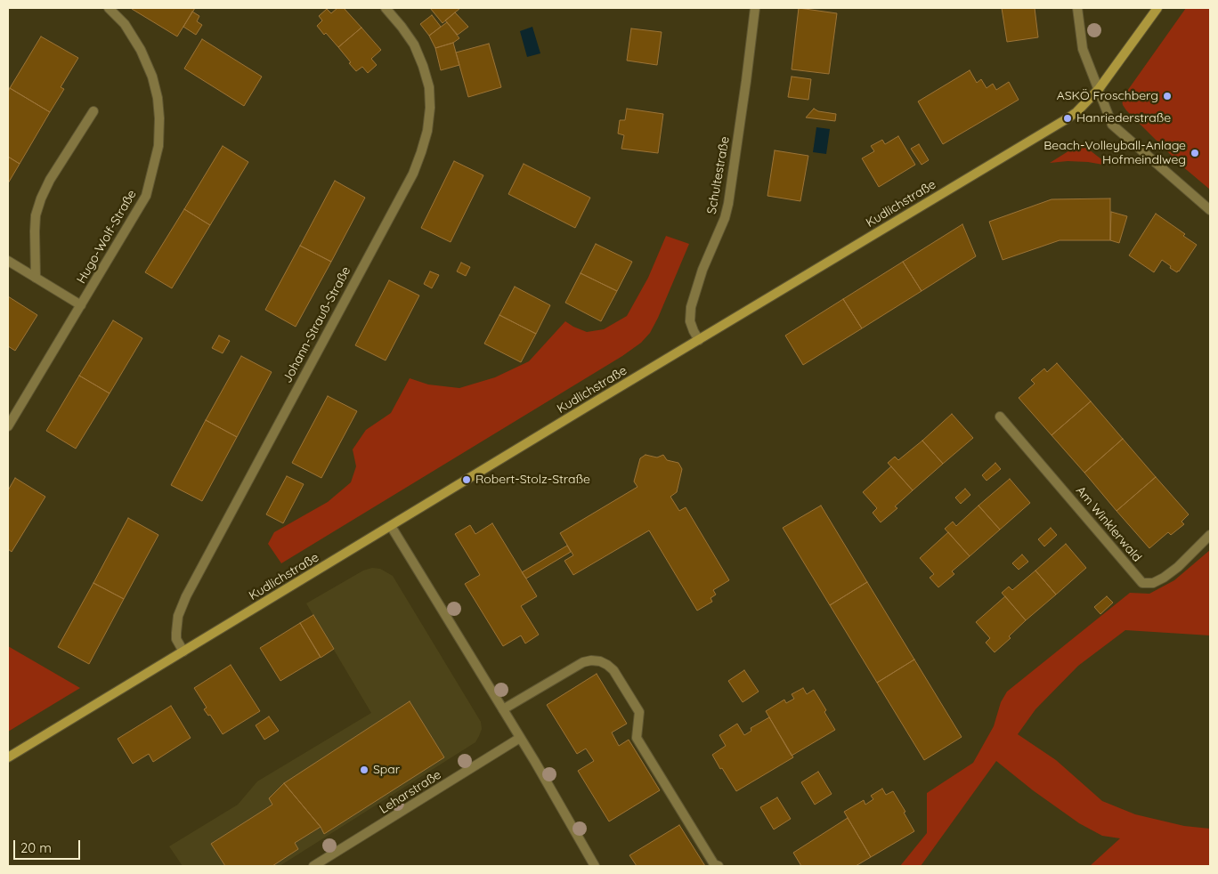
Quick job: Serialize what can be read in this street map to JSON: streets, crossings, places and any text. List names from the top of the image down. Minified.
{"streets":{"street":["Schultestraße","Kudlichstraße","Hugo-Wolf-Straße","Johann-Strauß-Straße","Am Winklerwald","Leharstraße"]},"crossings":[["Schultestraße","Kudlichstraße"],["Kudlichstraße","Johann-Strauß-Straße"]],"places":["ASKÖ Froschberg","Hanriederstraße","Beach-Volleyball-Anlage Hofmeindlweg","Robert-Stolz-Straße","Spar"],"scale_bar":"20 m"}
